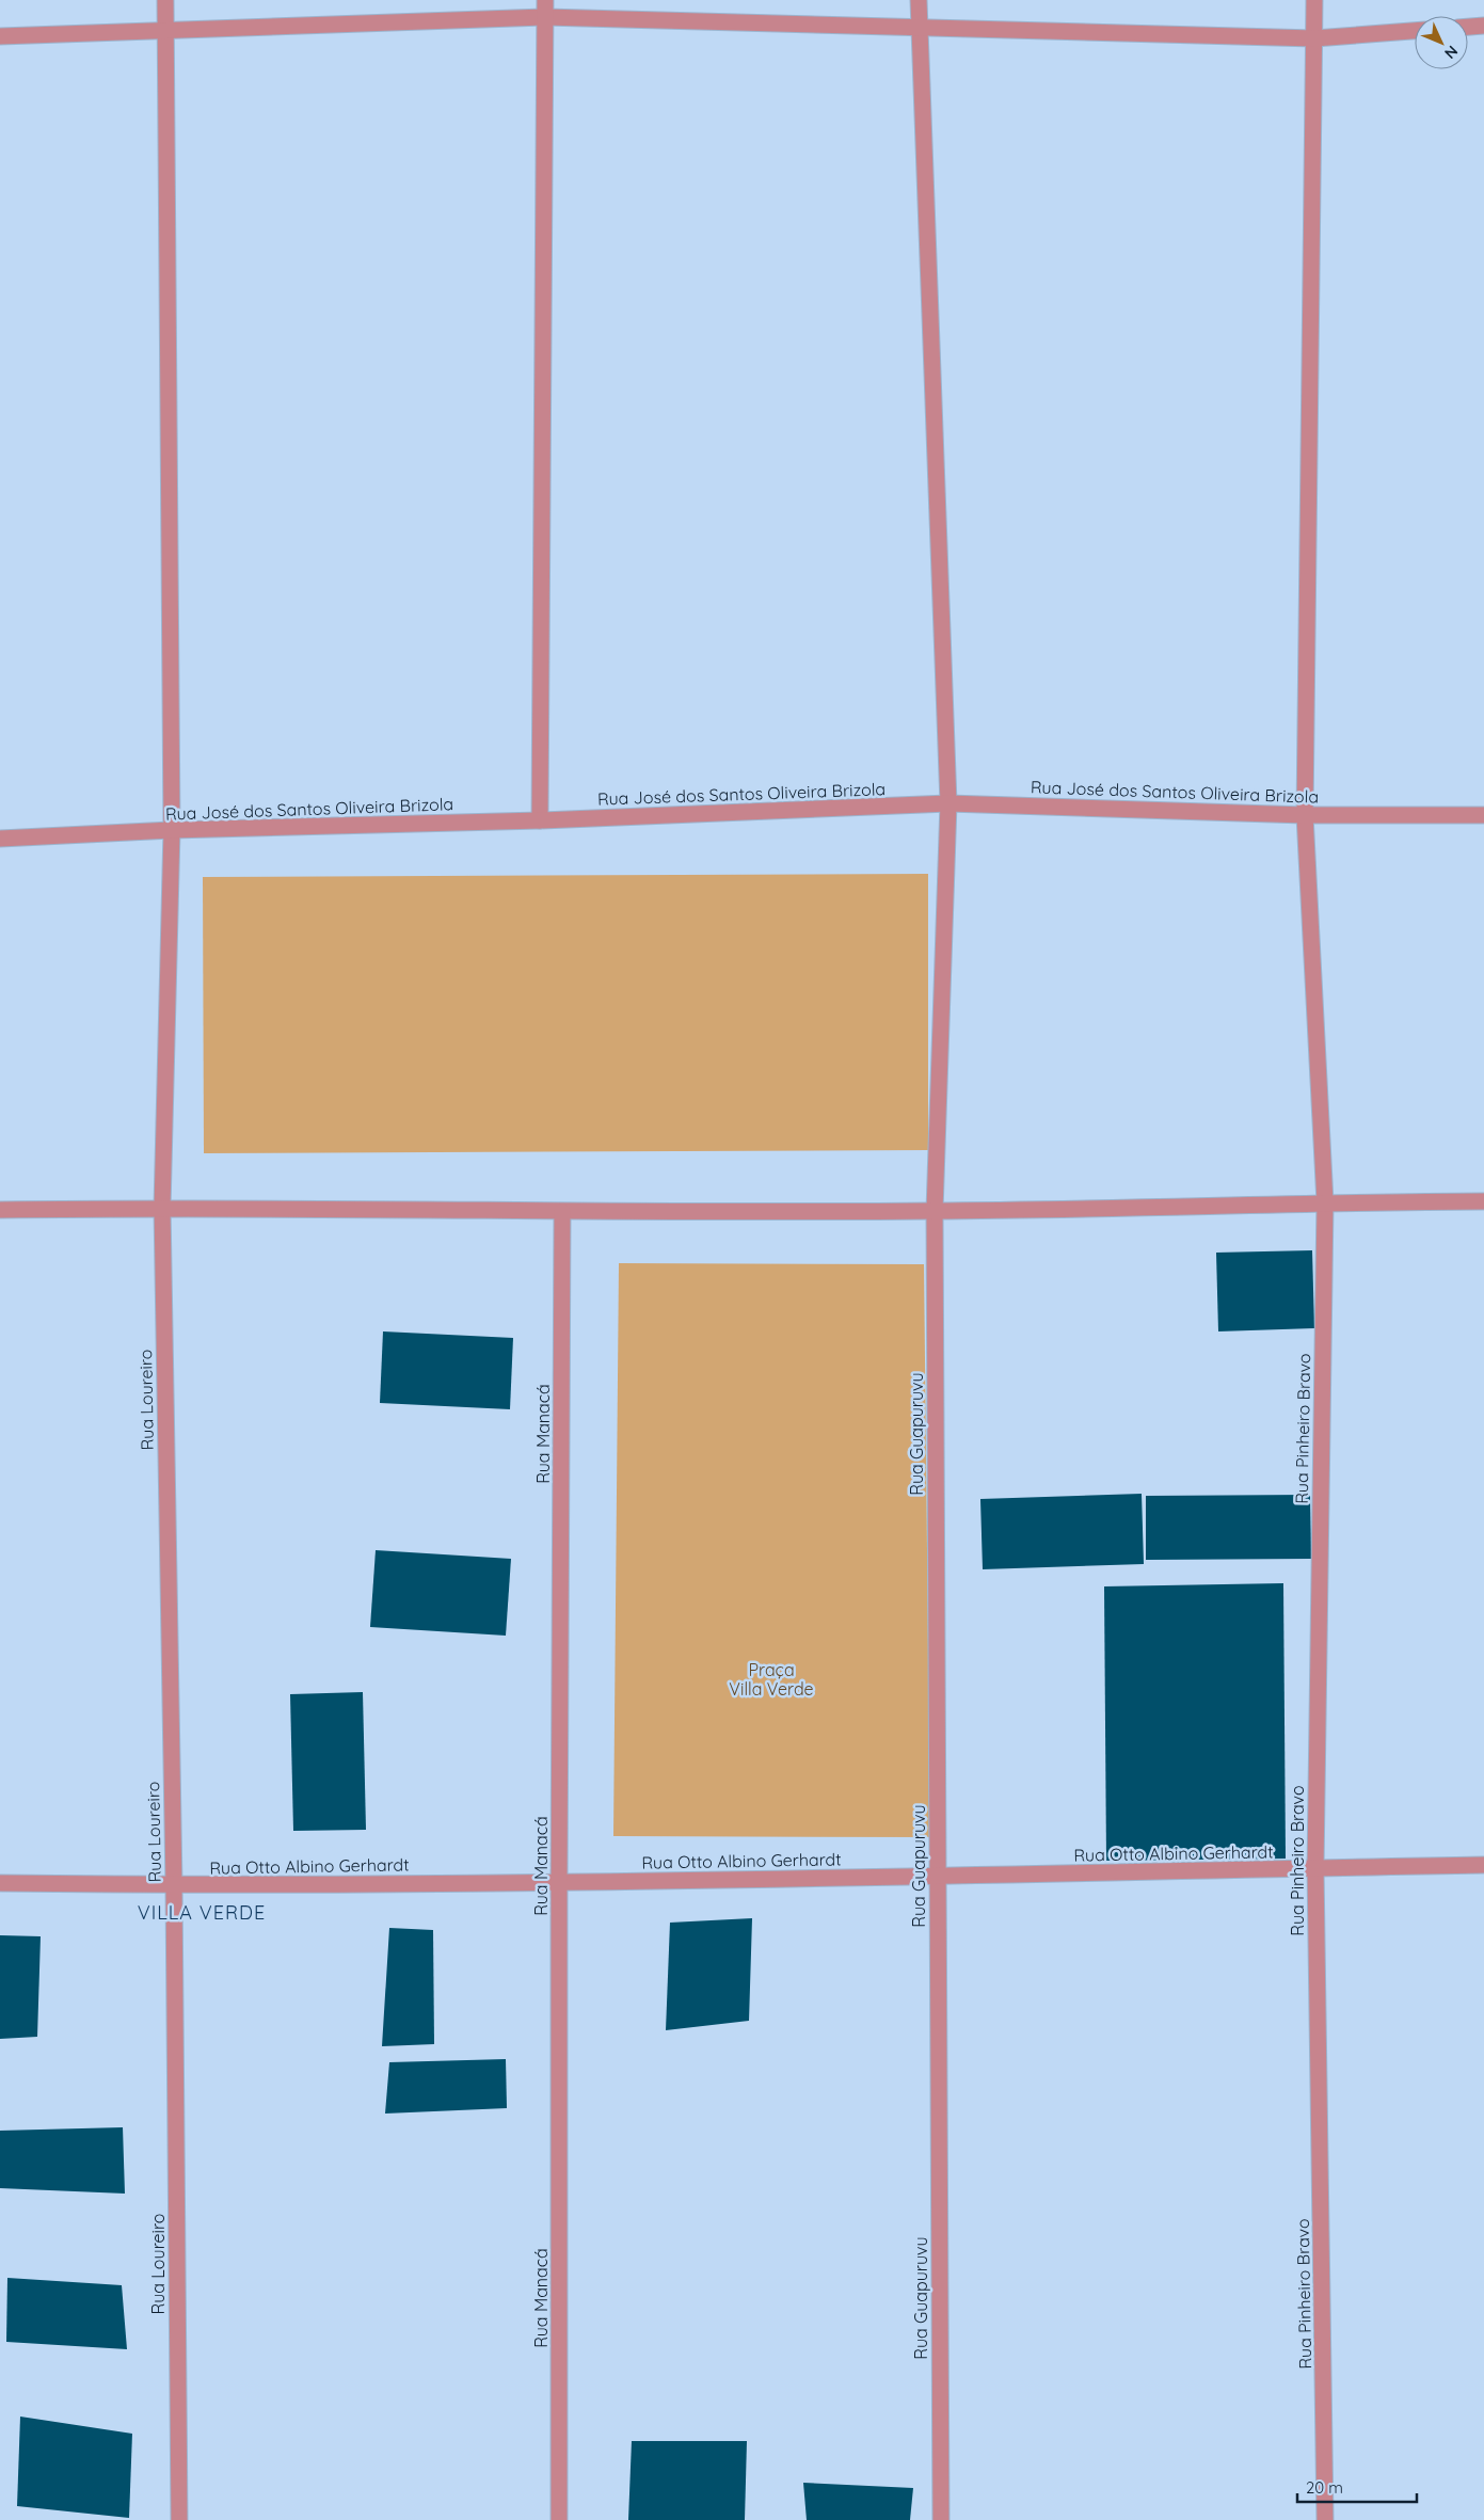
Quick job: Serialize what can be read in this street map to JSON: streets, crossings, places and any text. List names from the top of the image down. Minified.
{"streets":{"street":["Rua José dos Santos Oliveira Brizola","Rua Loureiro","Rua Pinheiro Bravo","Rua Manacá","Rua Guapuruvu","Rua Otto Albino Gerhardt"]},"crossings":[["Rua José dos Santos Oliveira Brizola","Rua Loureiro"],["Rua José dos Santos Oliveira Brizola","Rua Pinheiro Bravo"],["Rua José dos Santos Oliveira Brizola","Rua Guapuruvu"],["Rua Loureiro","Rua Otto Albino Gerhardt"],["Rua Pinheiro Bravo","Rua Otto Albino Gerhardt"],["Rua Manacá","Rua Otto Albino Gerhardt"],["Rua Guapuruvu","Rua Otto Albino Gerhardt"]],"districts":["VILLA VERDE"],"parks":["Praça Villa Verde"],"scale_bar":"20 m","north":"bottom right"}
